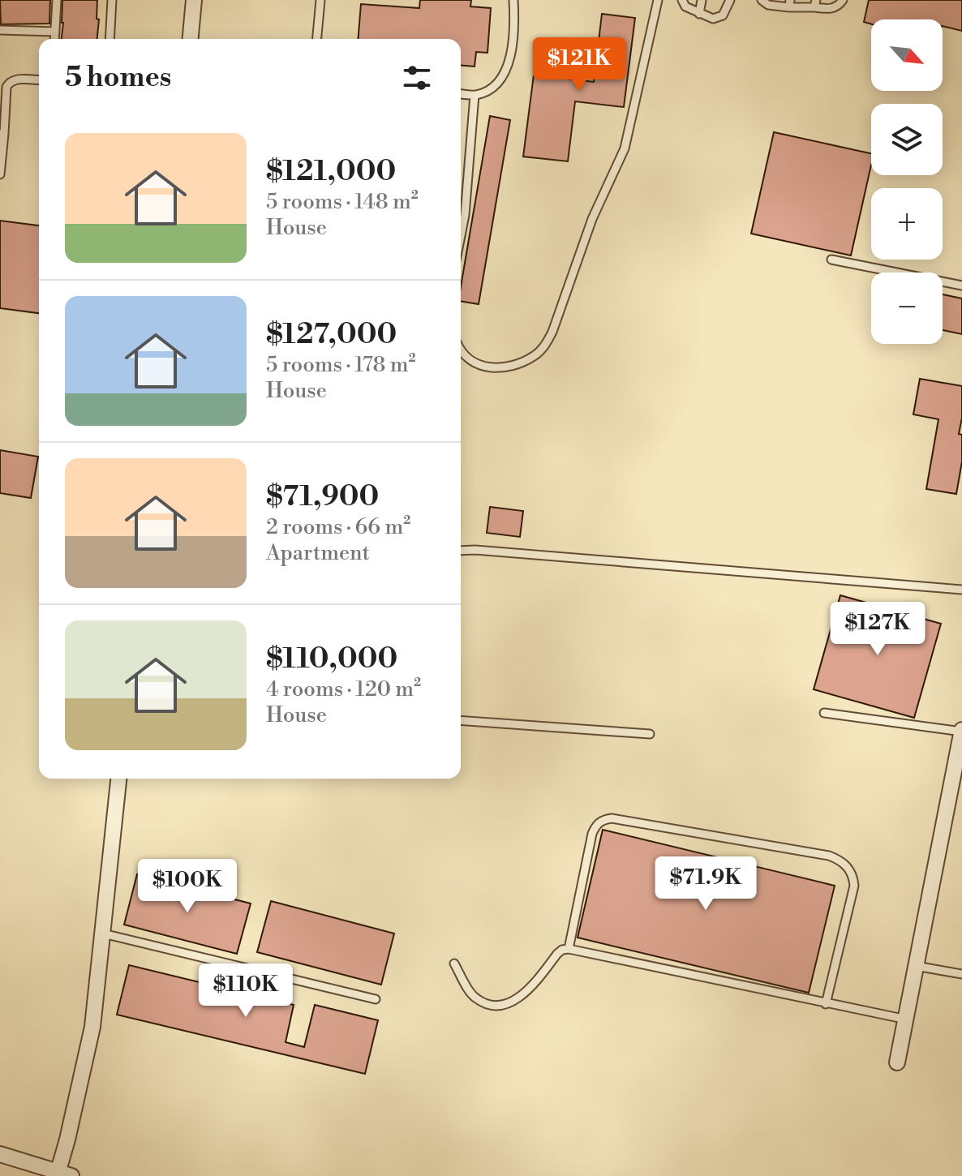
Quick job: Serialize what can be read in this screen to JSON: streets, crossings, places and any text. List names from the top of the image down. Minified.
{"north":"bottom right","page":{"map_buttons":["+","−"],"price":["$121K","$127K","$71.9K","$100K","$110K"],"heading":"5 homes","list":[{"name":"$121,000","note":"5 rooms · 148 m² · House"},{"name":"$127,000","note":"5 rooms · 178 m² · House"},{"name":"$71,900","note":"2 rooms · 66 m² · Apartment"},{"name":"$110,000","note":"4 rooms · 120 m² · House"}]}}
